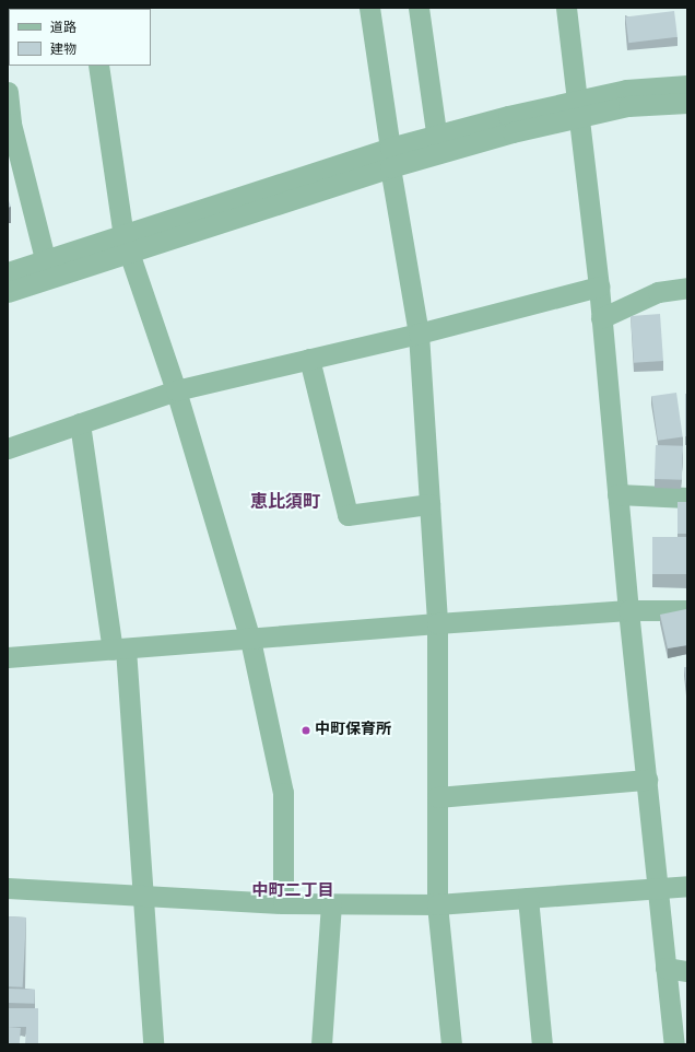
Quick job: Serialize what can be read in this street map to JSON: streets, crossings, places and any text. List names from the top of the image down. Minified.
{"districts":["恵比須町","中町二丁目"],"places":["中町保育所"],"legend":["道路","建物"]}
